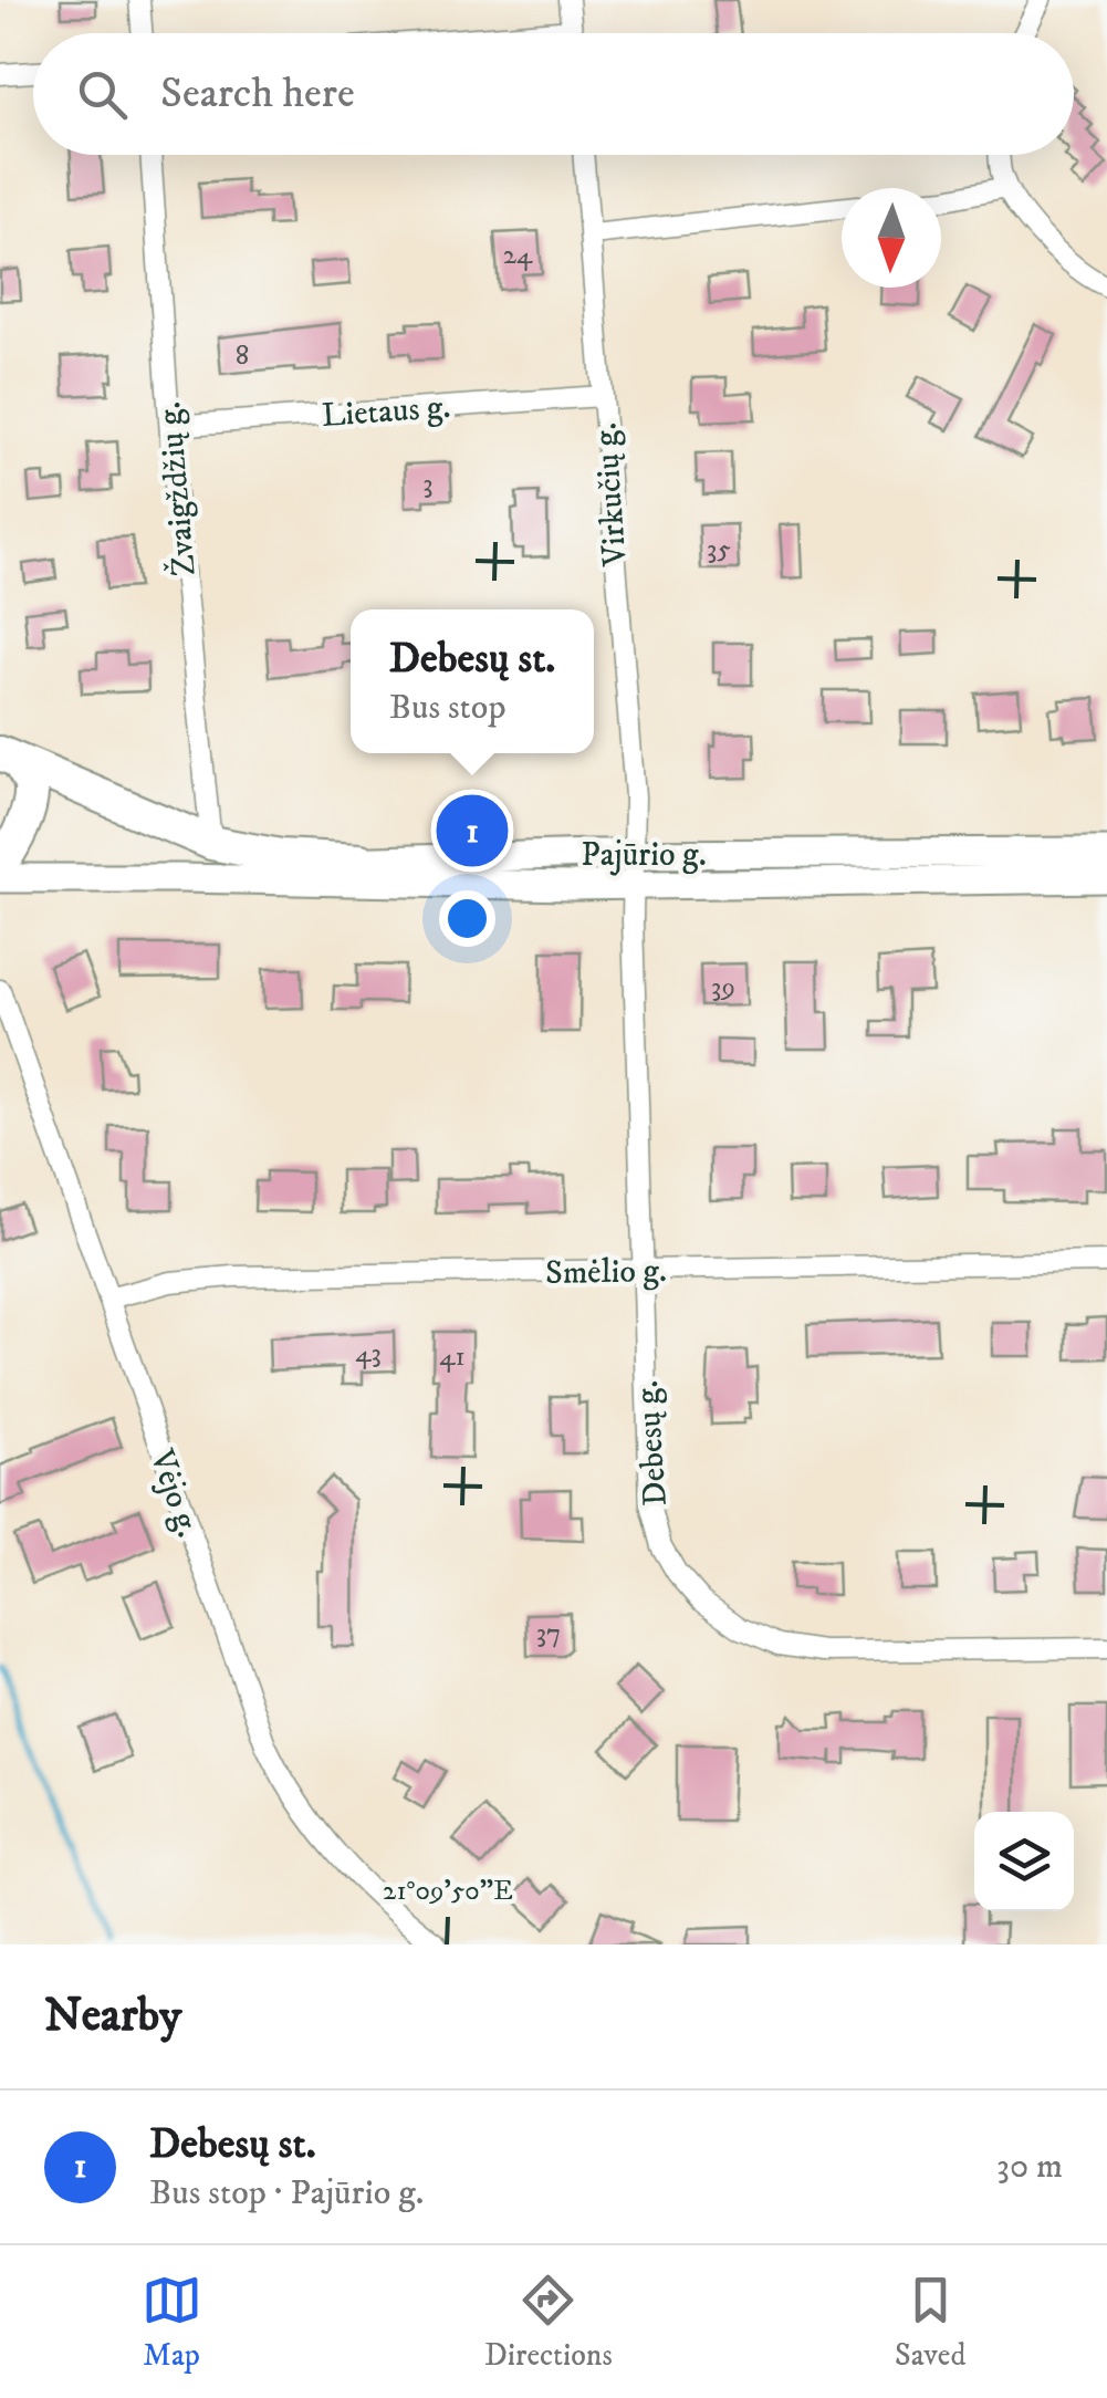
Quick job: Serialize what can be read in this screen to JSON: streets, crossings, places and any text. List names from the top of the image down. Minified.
{"streets":{"main road":["Pajūrio g."],"street":["Lietaus g.","Žvaigždžių g.","Virkučių g.","Smėlio g.","Debesų g.","Vėjo g."]},"crossings":[["Lietaus g.","Žvaigždžių g."],["Lietaus g.","Virkučių g."],["Virkučių g.","Pajūrio g."],["Virkučių g.","Debesų g."],["Pajūrio g.","Debesų g."],["Smėlio g.","Debesų g."],["Smėlio g.","Vėjo g."]],"house_numbers":["24","8","3","35","39","43","41","37"],"north":"bottom","page":{"search":"Search here","popup":["Debesų st.","Bus stop"],"pins":"1","heading":"Nearby","list":[{"mark":"1","name":"Debesų st.","note":"Bus stop · Pajūrio g.","value":"30 m"}],"nav":["Map","Directions","Saved"]},"coordinates":["21°09'50\"E"]}
